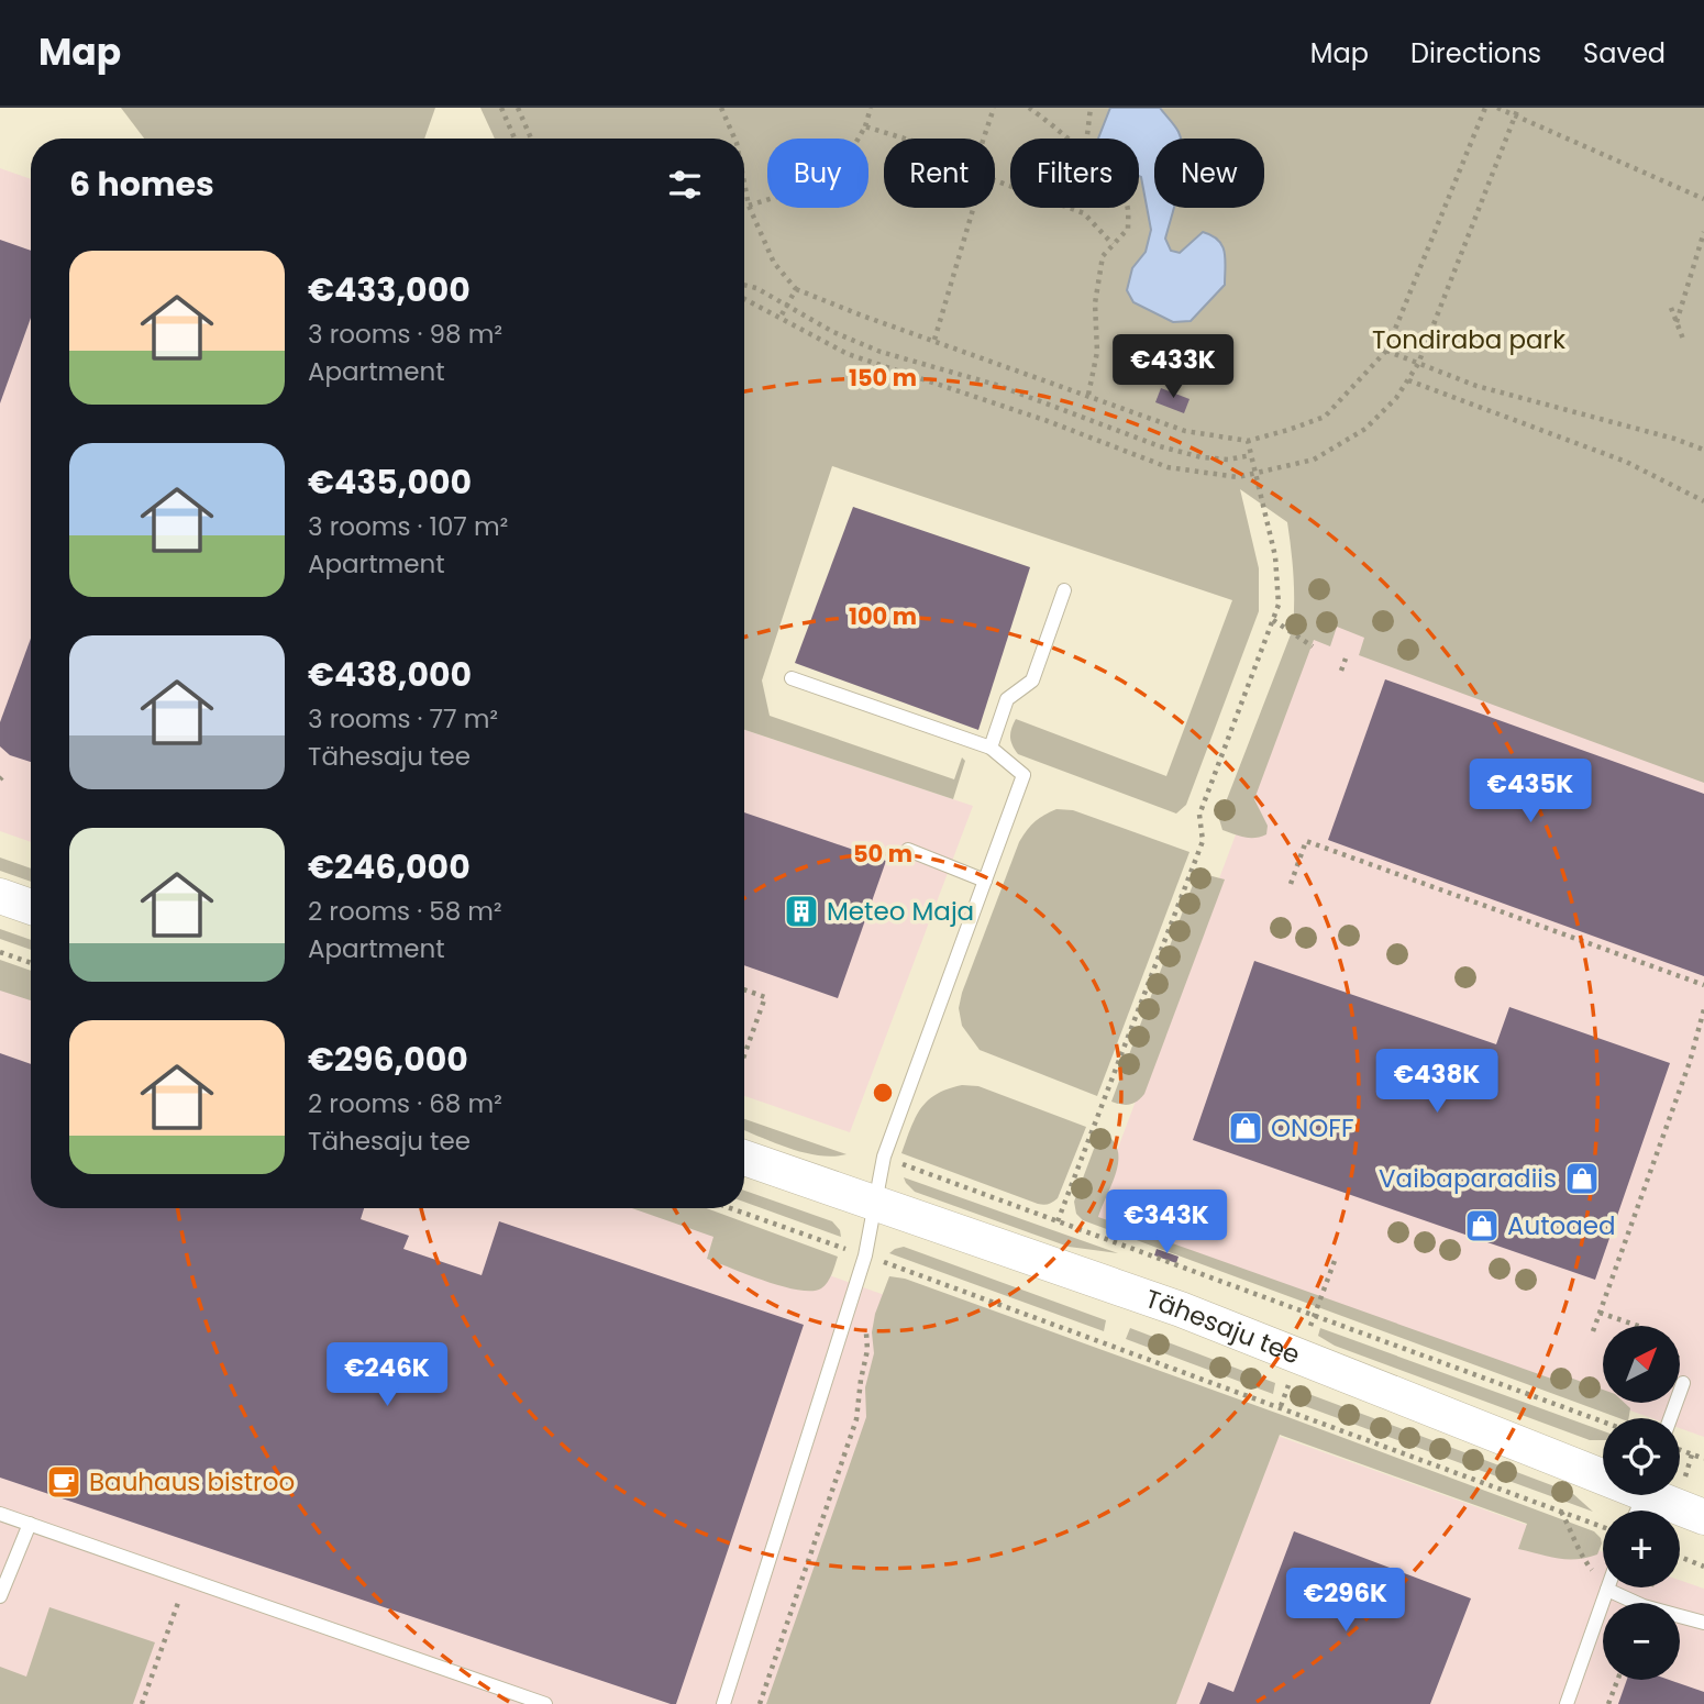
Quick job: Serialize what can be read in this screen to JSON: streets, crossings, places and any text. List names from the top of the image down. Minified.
{"streets":{"street":["Tähesaju tee"]},"parks":["Tondiraba park"],"places":{"building":["Meteo Maja"],"shop":["ONOFF","Vaibaparadiis","Autoaed"],"cafe":["Bauhaus bistroo"]},"north":"top right","page":{"header":"Map","nav":["Map","Directions","Saved"],"chip":["Buy","Rent","Filters","New"],"heading":"6 homes","list":[{"name":"€433,000","note":"3 rooms · 98 m² · Apartment"},{"name":"€435,000","note":"3 rooms · 107 m² · Apartment"},{"name":"€438,000","note":"3 rooms · 77 m² · Tähesaju tee"},{"name":"€246,000","note":"2 rooms · 58 m² · Apartment"},{"name":"€296,000","note":"2 rooms · 68 m² · Tähesaju tee"}],"price":["€433K","€435K","€438K","€343K","€246K","€296K"],"map_buttons":["+","−"]},"rings":["150 m","100 m","50 m"]}
